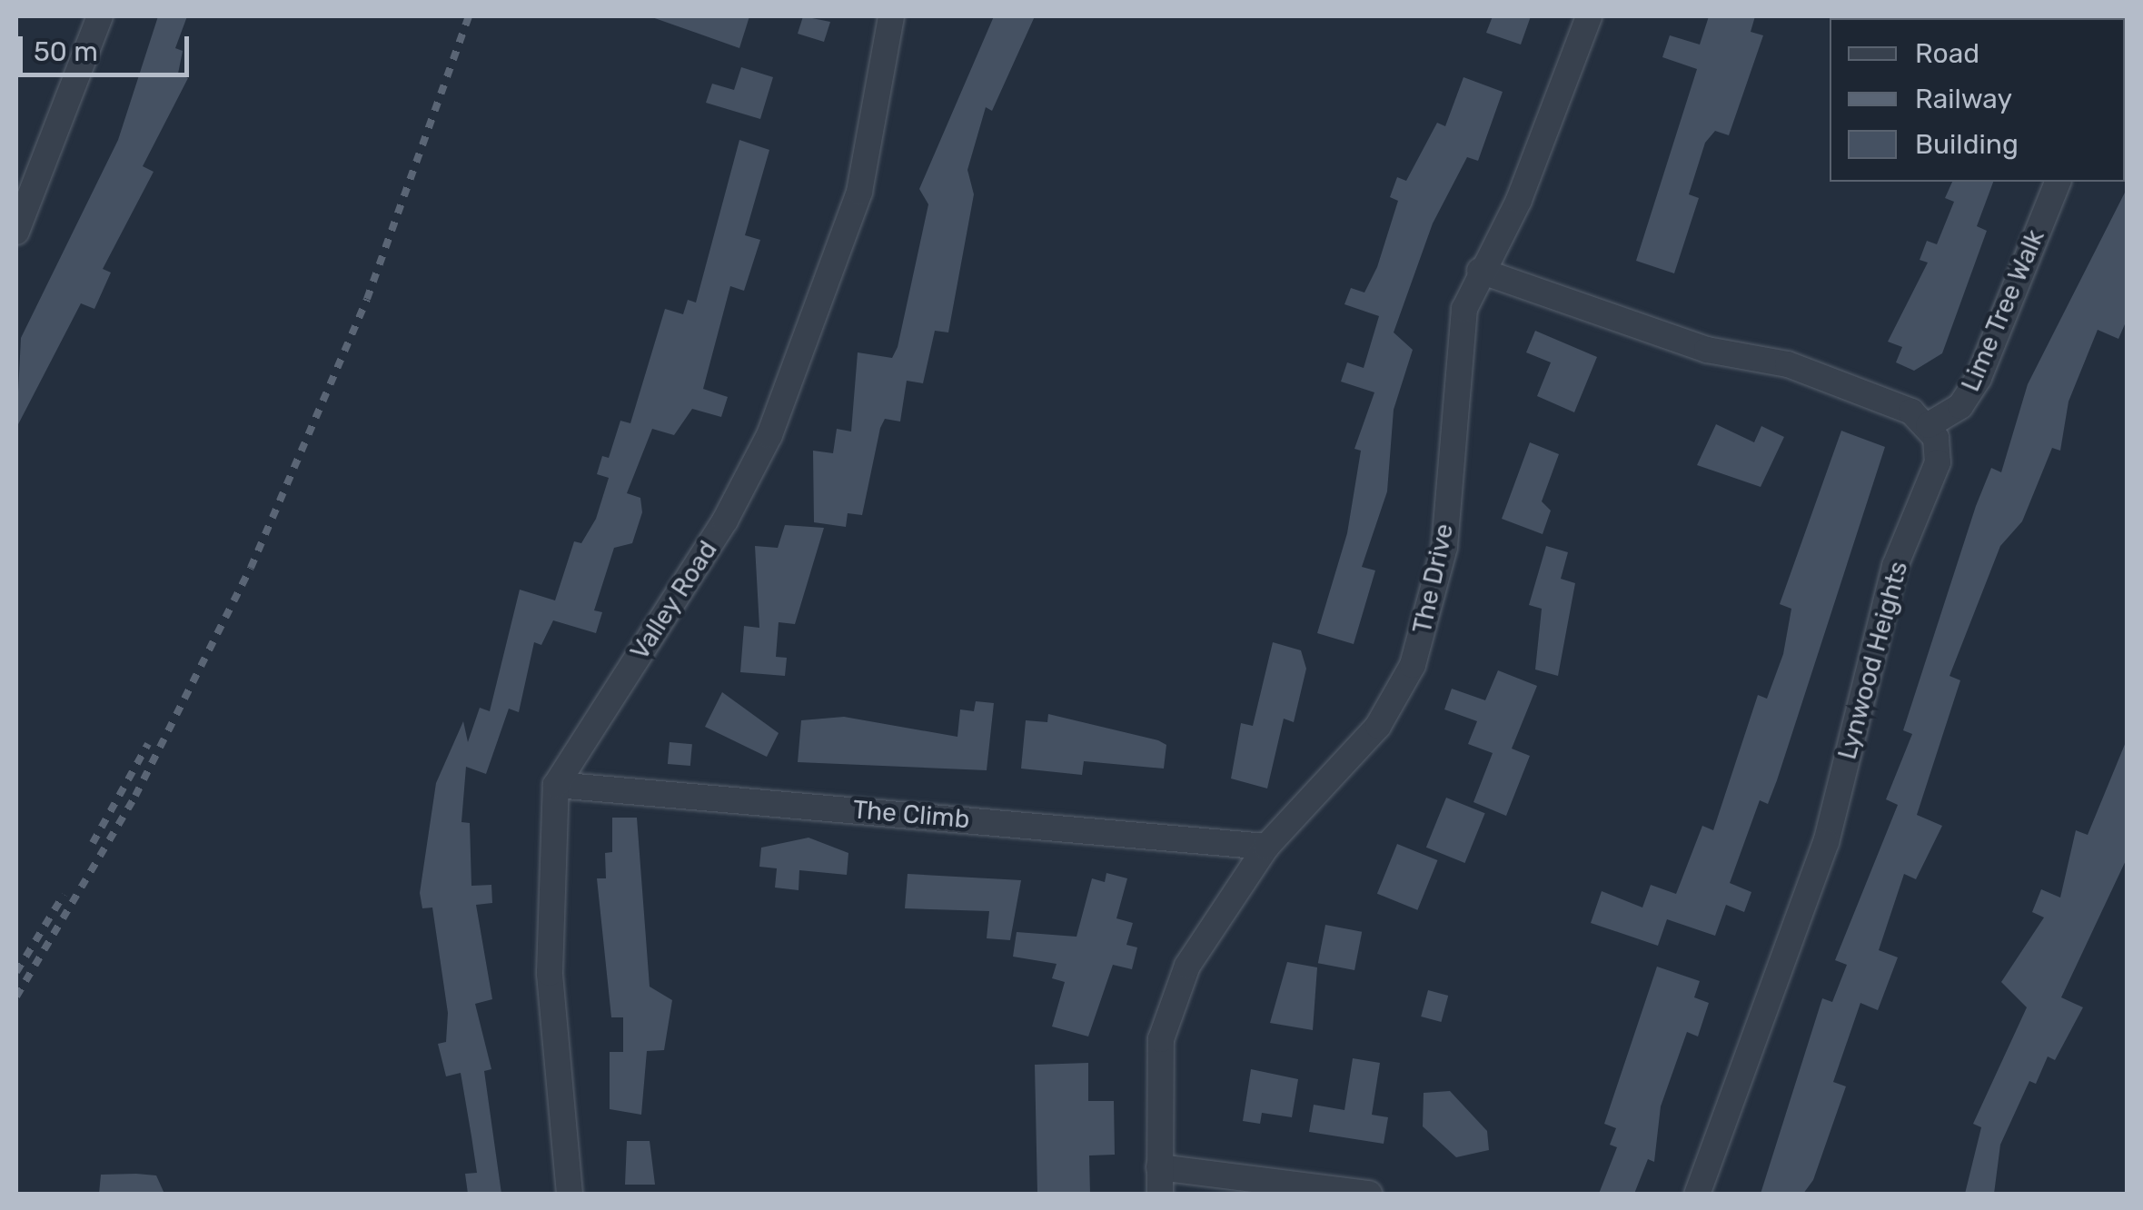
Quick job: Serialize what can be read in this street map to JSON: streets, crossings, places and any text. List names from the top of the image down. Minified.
{"streets":{"street":["Lime Tree Walk","The Drive","Valley Road","Lynwood Heights","The Climb"]},"crossings":[["Lime Tree Walk","Lynwood Heights"],["The Drive","The Climb"],["Valley Road","The Climb"]],"legend":["Road","Railway","Building"],"scale_bar":"50 m"}
